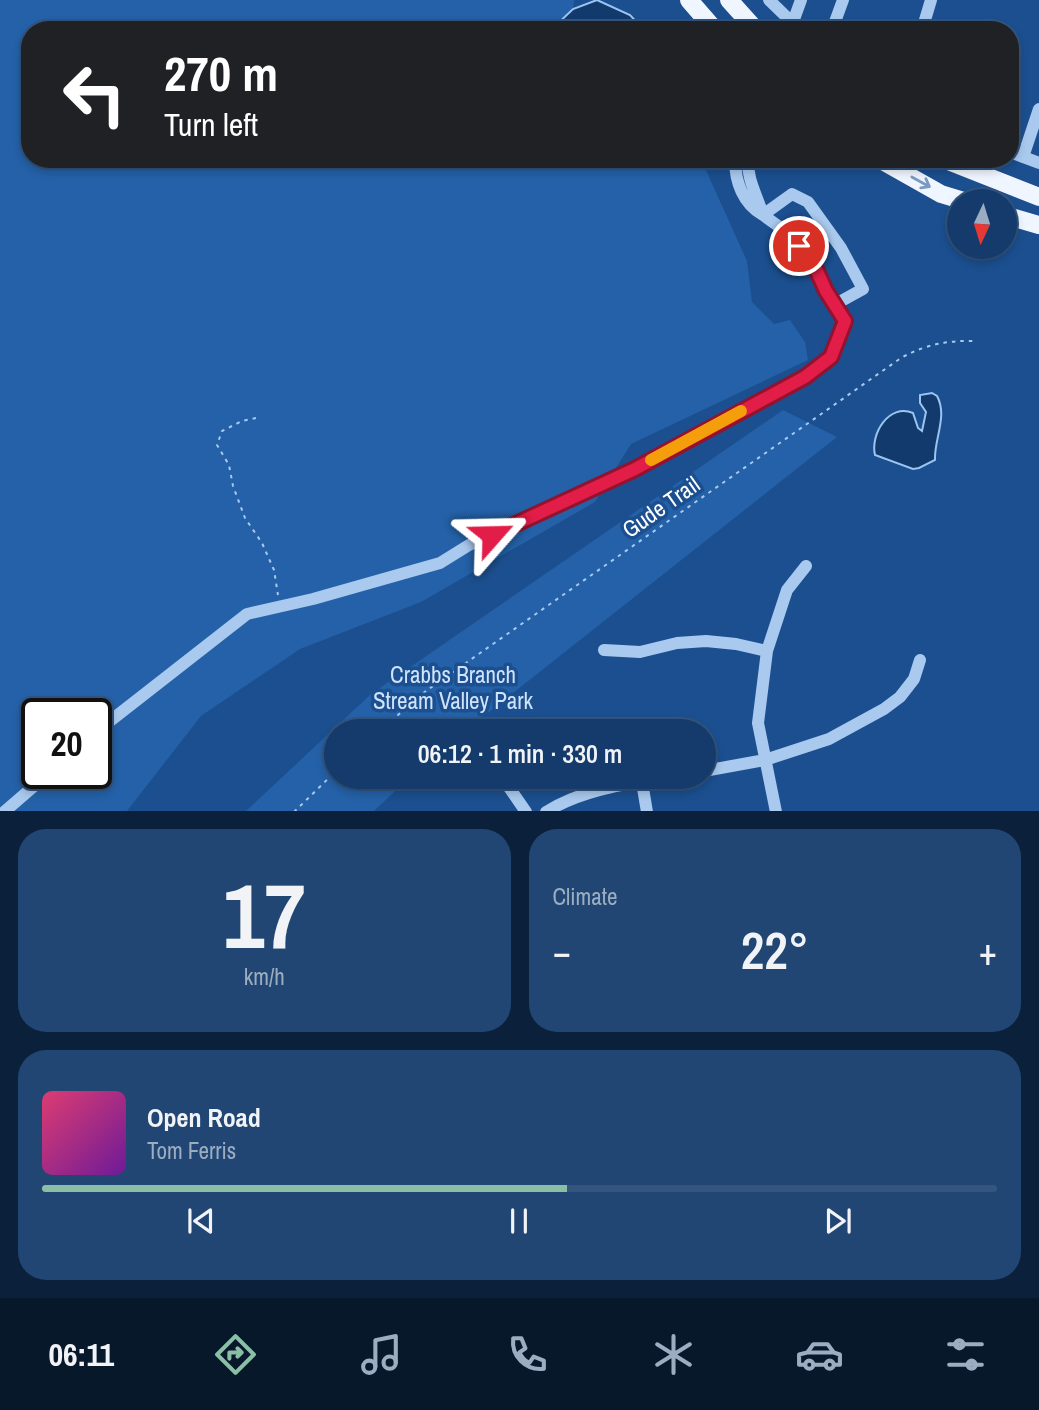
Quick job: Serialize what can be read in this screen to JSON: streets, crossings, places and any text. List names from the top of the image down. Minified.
{"streets":{"path":["Gude Trail"]},"parks":["Crabbs Branch Stream Valley Park"],"north":"bottom","page":{"turn":["270 m","Turn left"],"limit":"20","trip":"06:12 · 1 min · 330 m","tile":[["17","km/h"],"Climate"],"heat":["−","22°","+"],"song":["Open Road","Tom Ferris"],"tabs":"06:11"}}
